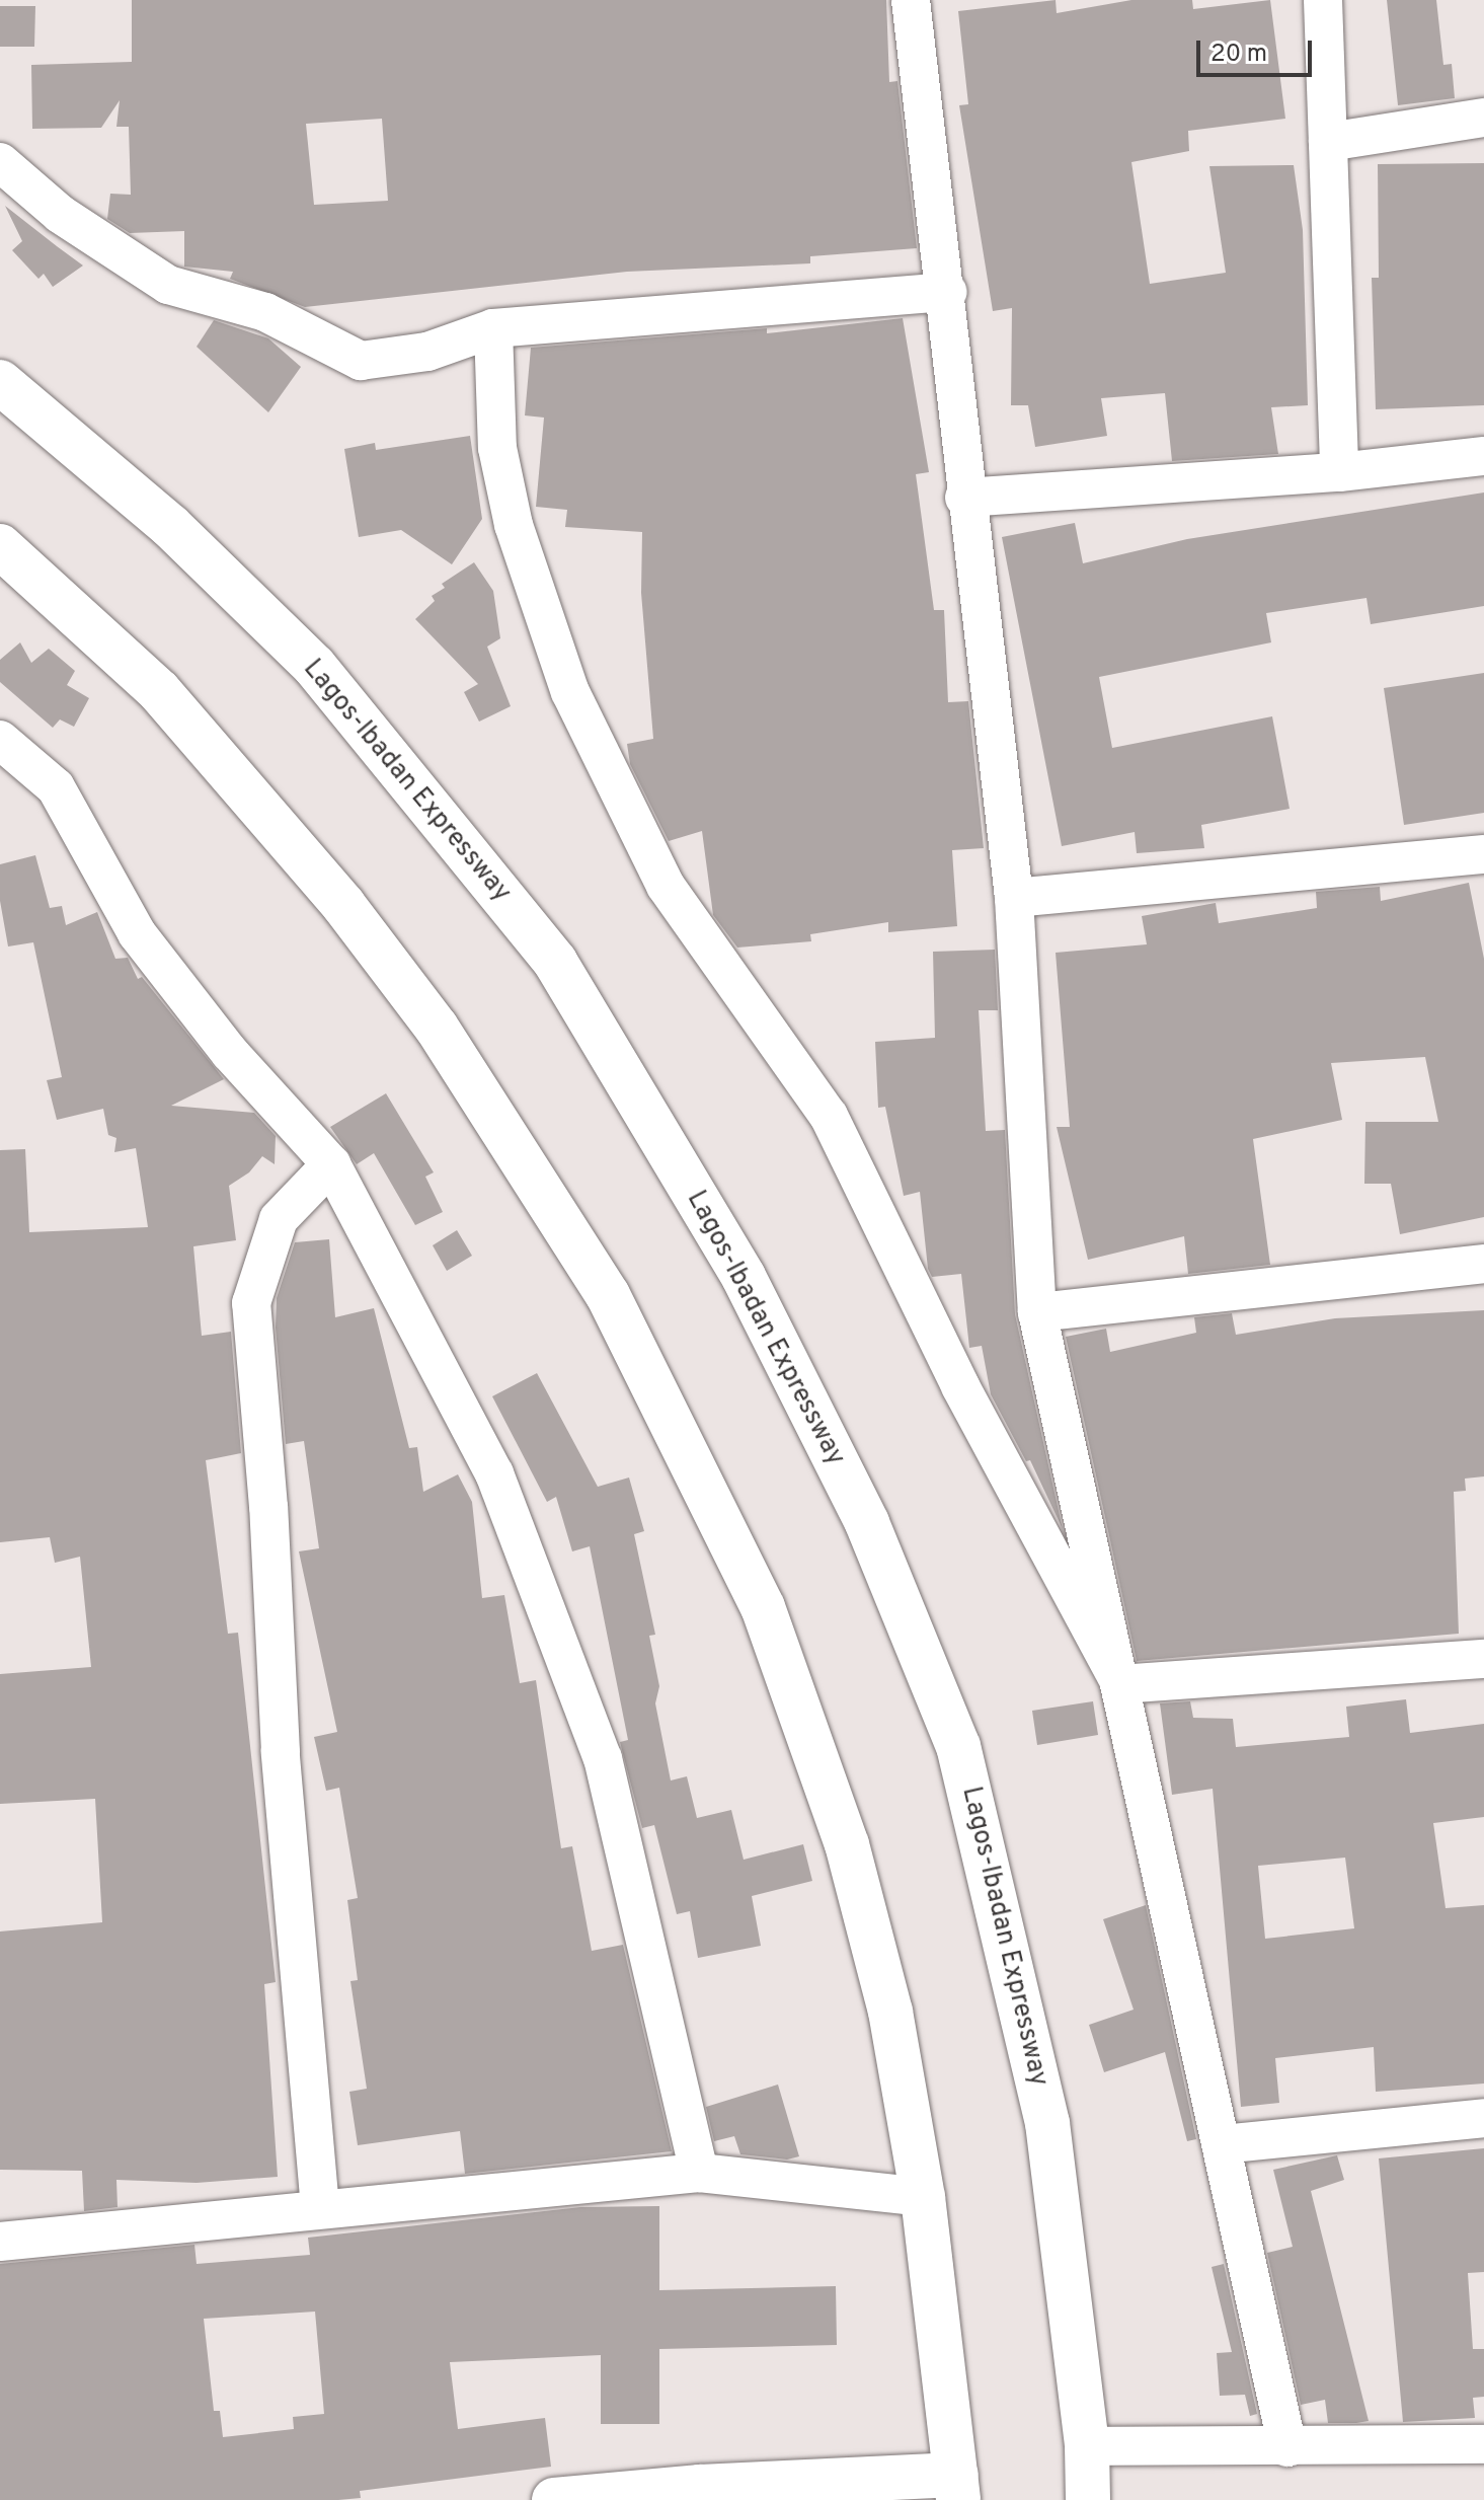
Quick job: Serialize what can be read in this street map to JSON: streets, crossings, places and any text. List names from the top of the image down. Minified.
{"streets":{"highway":["Lagos-Ibadan Expressway"]},"scale_bar":"20 m"}
